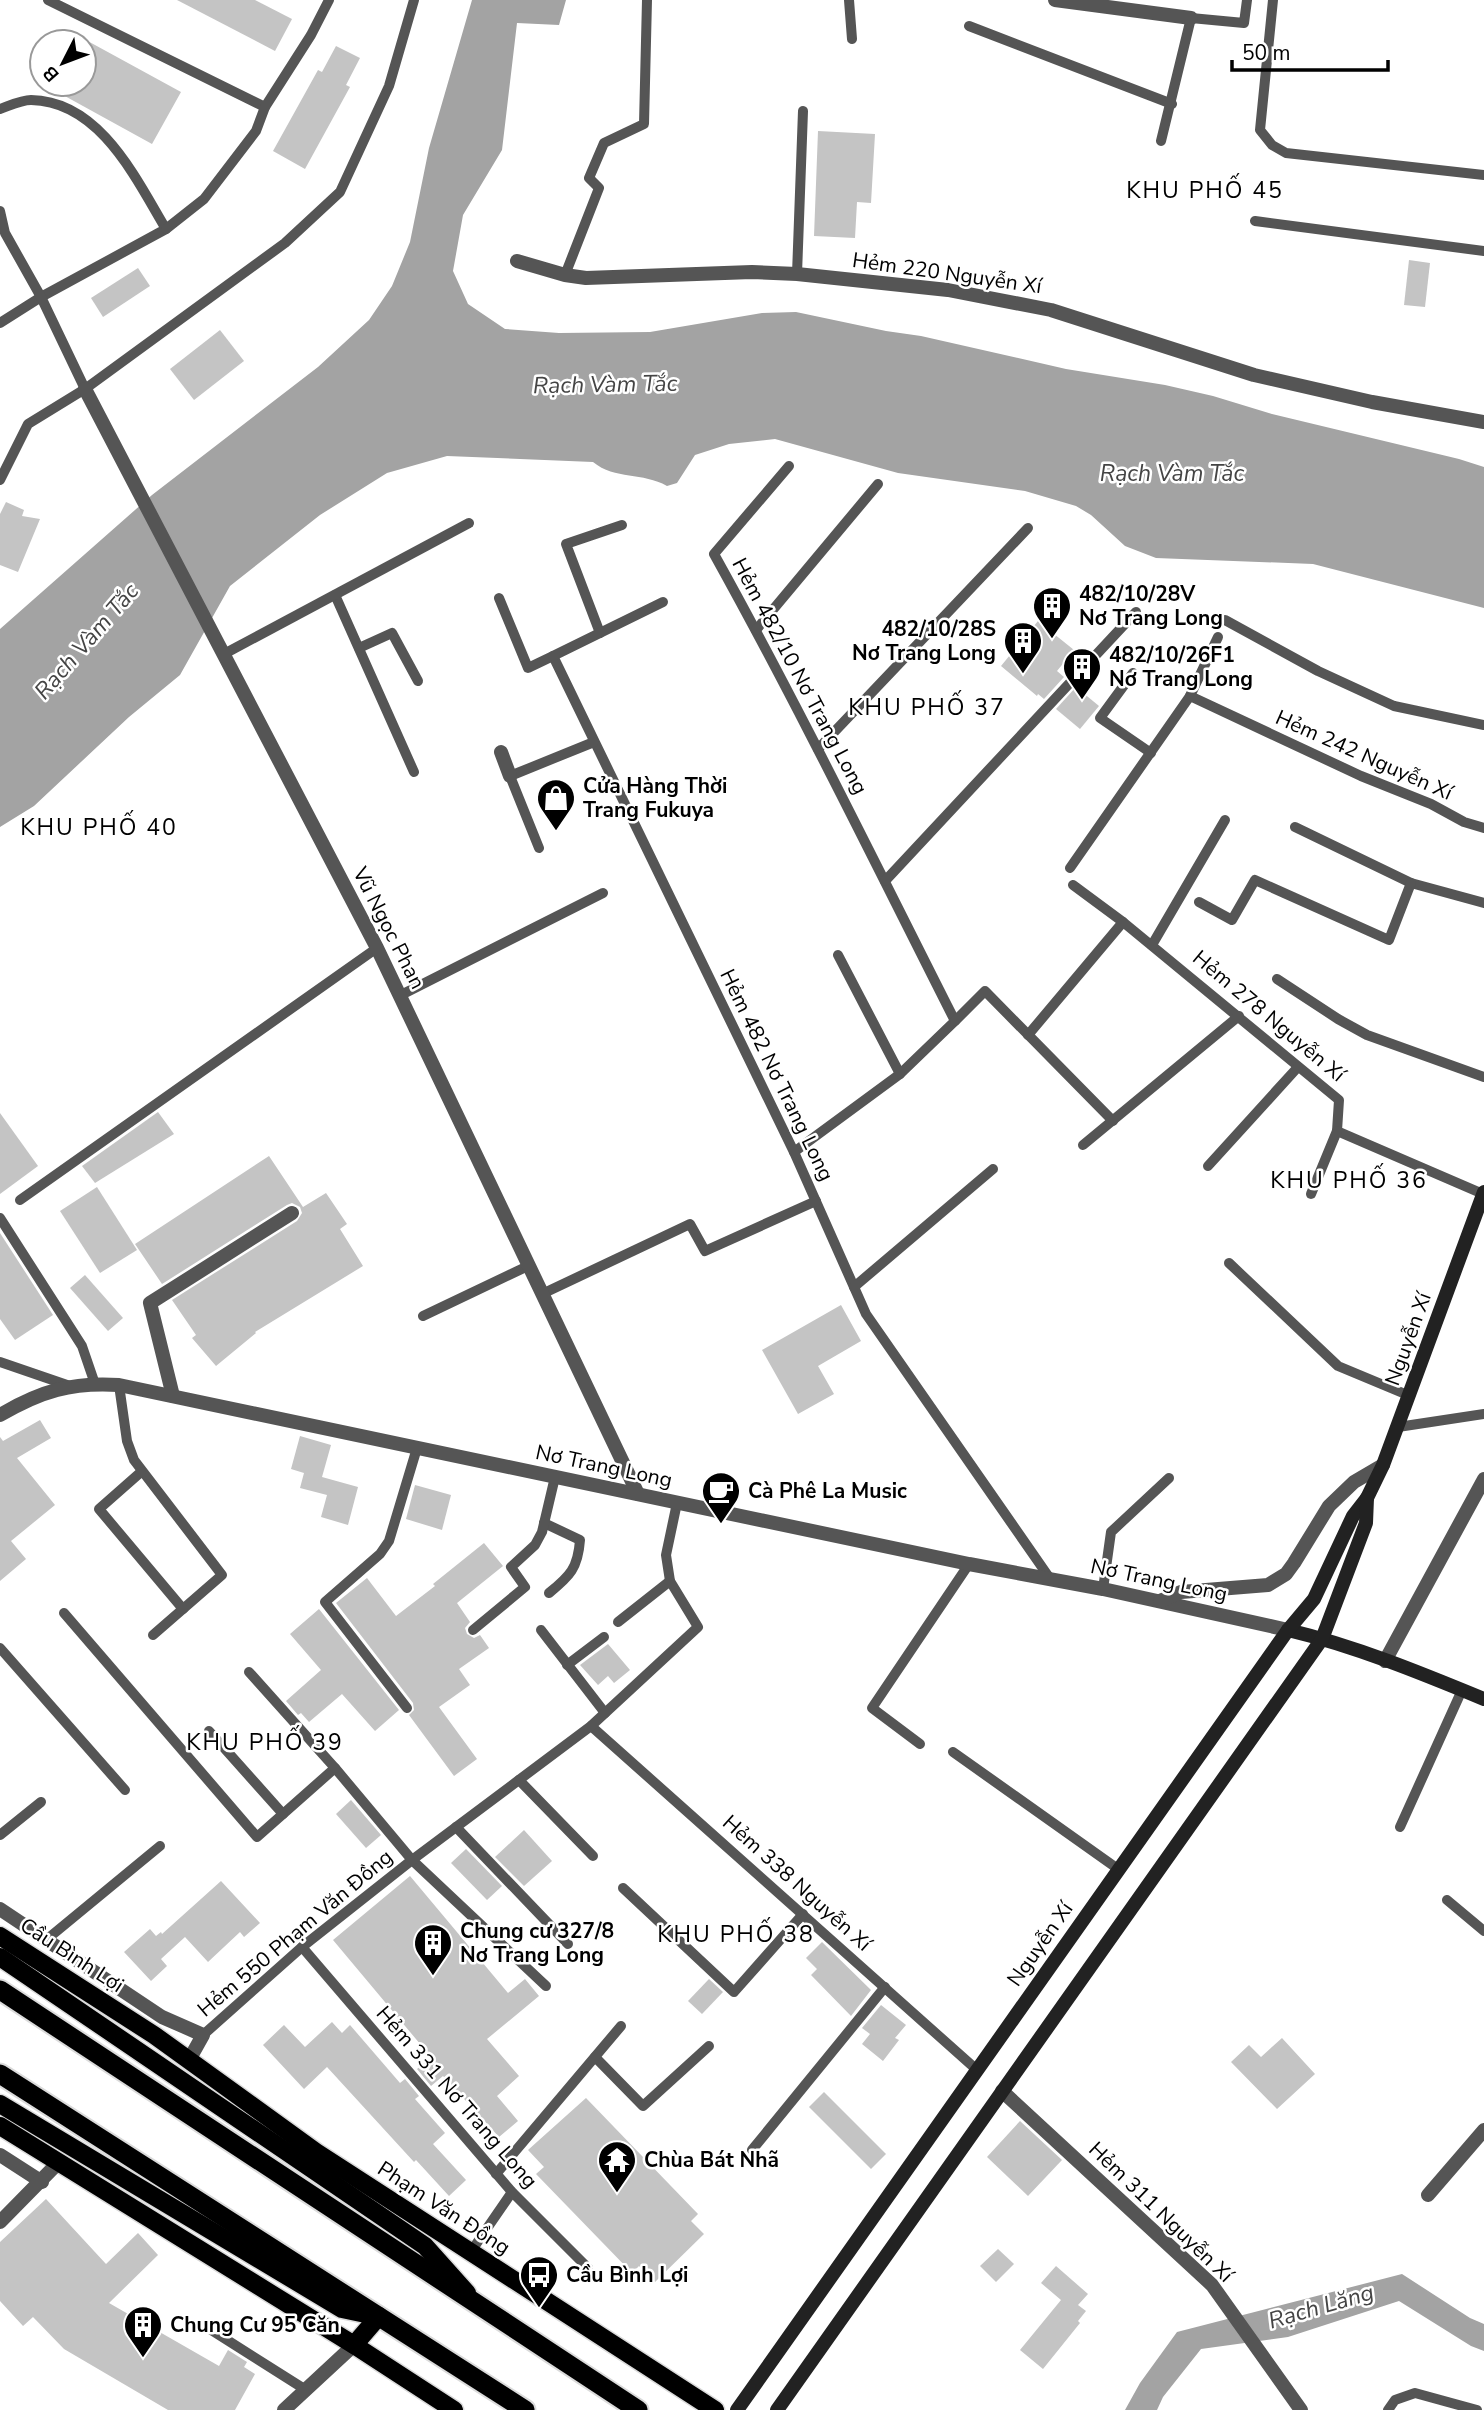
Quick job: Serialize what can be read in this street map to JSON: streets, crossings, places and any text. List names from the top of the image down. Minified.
{"streets":{"highway":["Phạm Văn Đồng"],"main road":["Nguyễn Xí","Nơ Trang Long","Cầu Bình Lợi"],"street":["Hẻm 220 Nguyễn Xí","Vũ Ngọc Phan","Hẻm 311 Nguyễn Xí"],"lane":["Hẻm 482/10 Nơ Trang Long","Hẻm 242 Nguyễn Xí","Hẻm 278 Nguyễn Xí","Hẻm 482 Nơ Trang Long","Hẻm 338 Nguyễn Xí","Hẻm 550 Phạm Văn Đồng","Hẻm 331 Nơ Trang Long"]},"crossings":[["Vũ Ngọc Phan","Nơ Trang Long"],["Hẻm 482 Nơ Trang Long","Nơ Trang Long"],["Nguyễn Xí","Nơ Trang Long"],["Nguyễn Xí","Hẻm 338 Nguyễn Xí"],["Nguyễn Xí","Hẻm 311 Nguyễn Xí"],["Hẻm 338 Nguyễn Xí","Hẻm 550 Phạm Văn Đồng"],["Hẻm 550 Phạm Văn Đồng","Hẻm 331 Nơ Trang Long"],["Cầu Bình Lợi","Phạm Văn Đồng"]],"districts":["KHU PHỐ 45","KHU PHỐ 37","KHU PHỐ 40","KHU PHỐ 36","KHU PHỐ 39","KHU PHỐ 38"],"water":["Rạch Vàm Tắc","Rạch Lăng"],"places":{"building":["482/10/28V Nơ Trang Long","482/10/28S Nơ Trang Long","482/10/26F1 Nơ Trang Long","Chung cư 327/8 Nơ Trang Long","Chung Cư 95 Căn"],"shop":["Cửa Hàng Thời Trang Fukuya"],"cafe":["Cà Phê La Music"],"temple":["Chùa Bát Nhã"],"bus stop":["Cầu Bình Lợi"]},"scale_bar":"50 m","north":"bottom left"}
